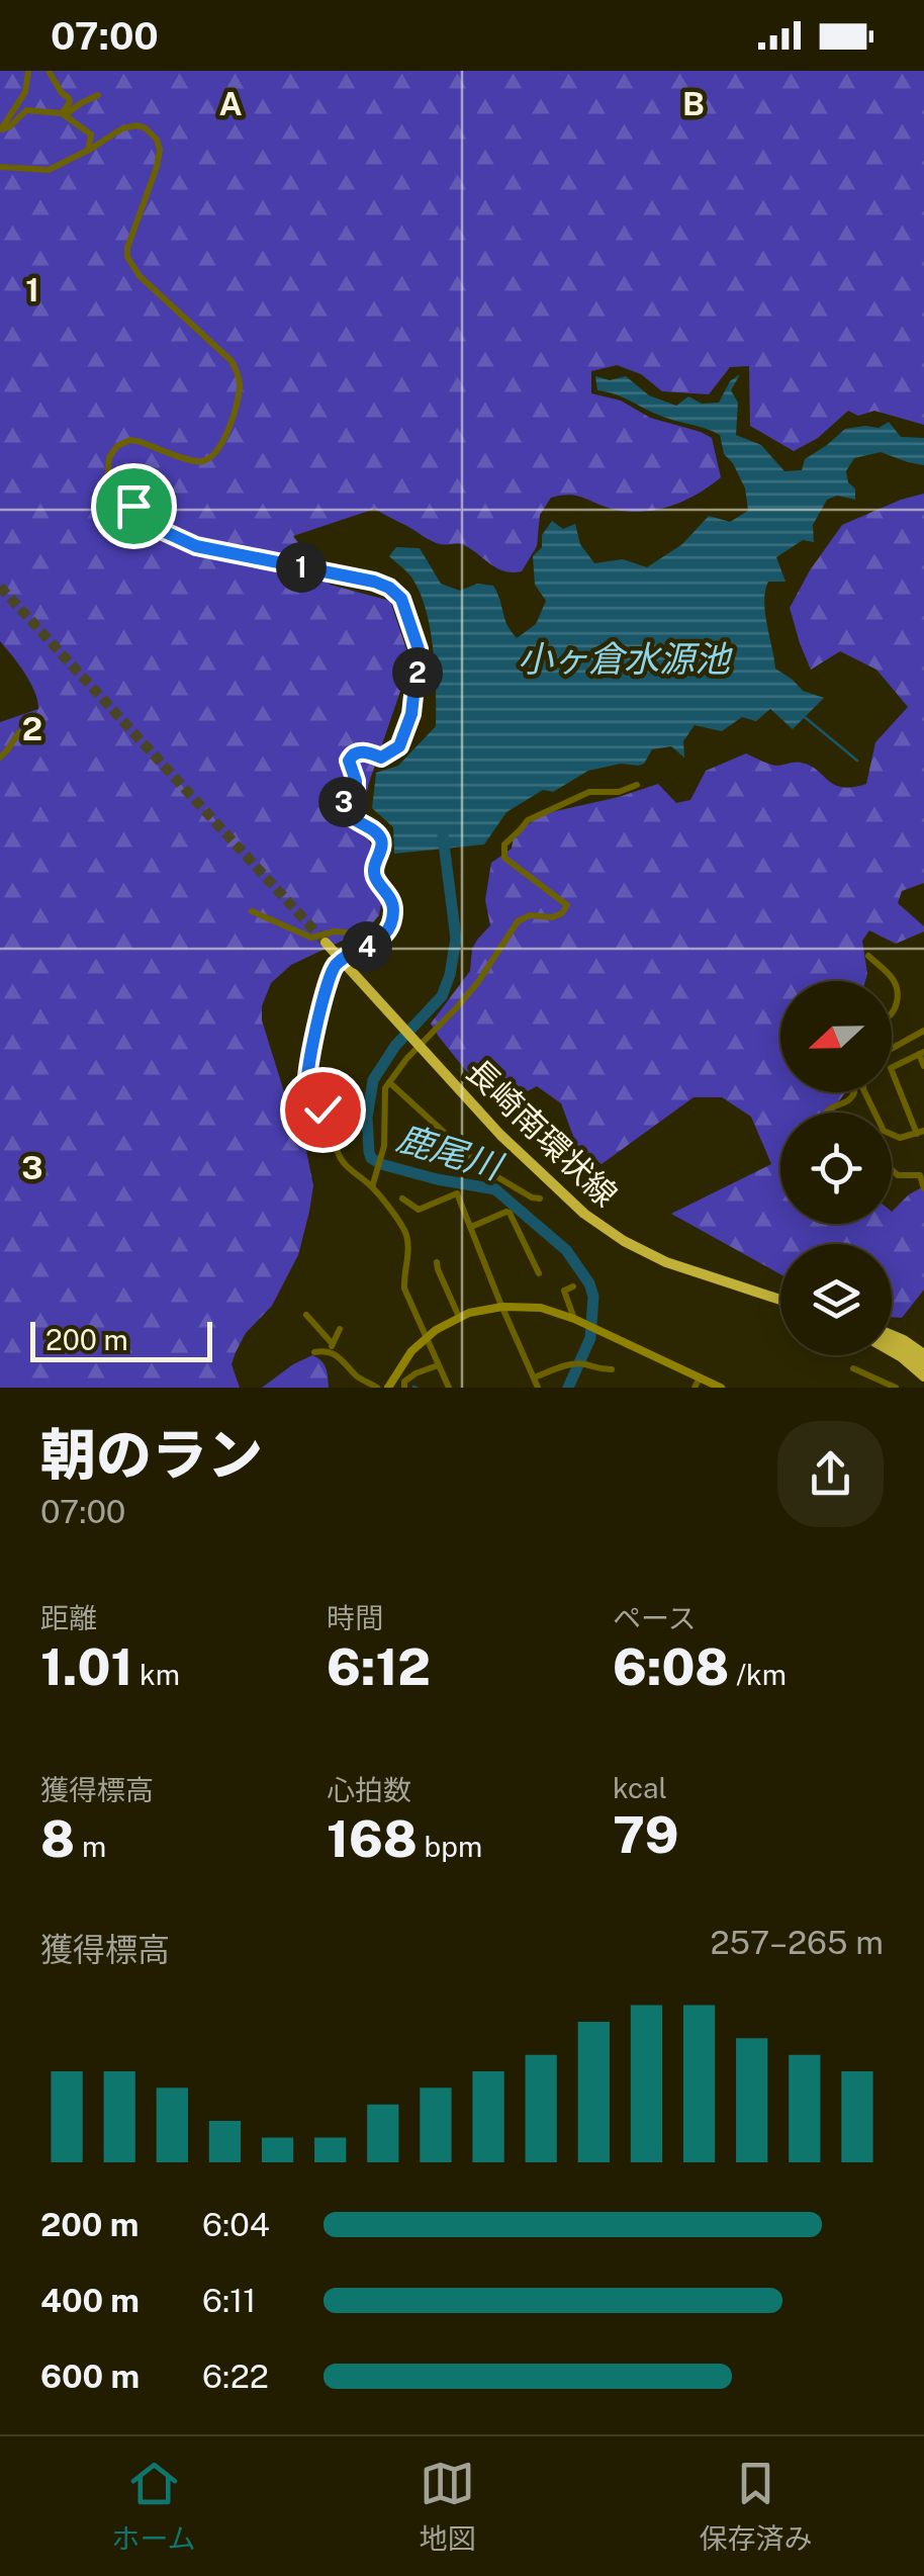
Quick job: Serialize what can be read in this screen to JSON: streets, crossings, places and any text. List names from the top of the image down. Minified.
{"streets":{"highway":["長崎南環状線"]},"water":["小ヶ倉水源池","鹿尾川"],"scale_bar":"200 m","north":"left","page":{"status":"07:00","pins":["1","2","3","4"],"scale":"200 m","heading":["朝のラン","07:00"],"stats":[["距離","1.01 km"],["時間","6:12"],["ペース","6:08 /km"],["獲得標高","8 m"],["心拍数","168 bpm"],["kcal","79"]],"chart":["獲得標高","257–265 m"],"list":[{"name":"200 m","note":"6:04"},{"name":"400 m","note":"6:11"},{"name":"600 m","note":"6:22"}],"tabs":["ホーム","地図","保存済み"]},"grid":{"columns":["A","B"],"rows":["1","2","3"]}}
